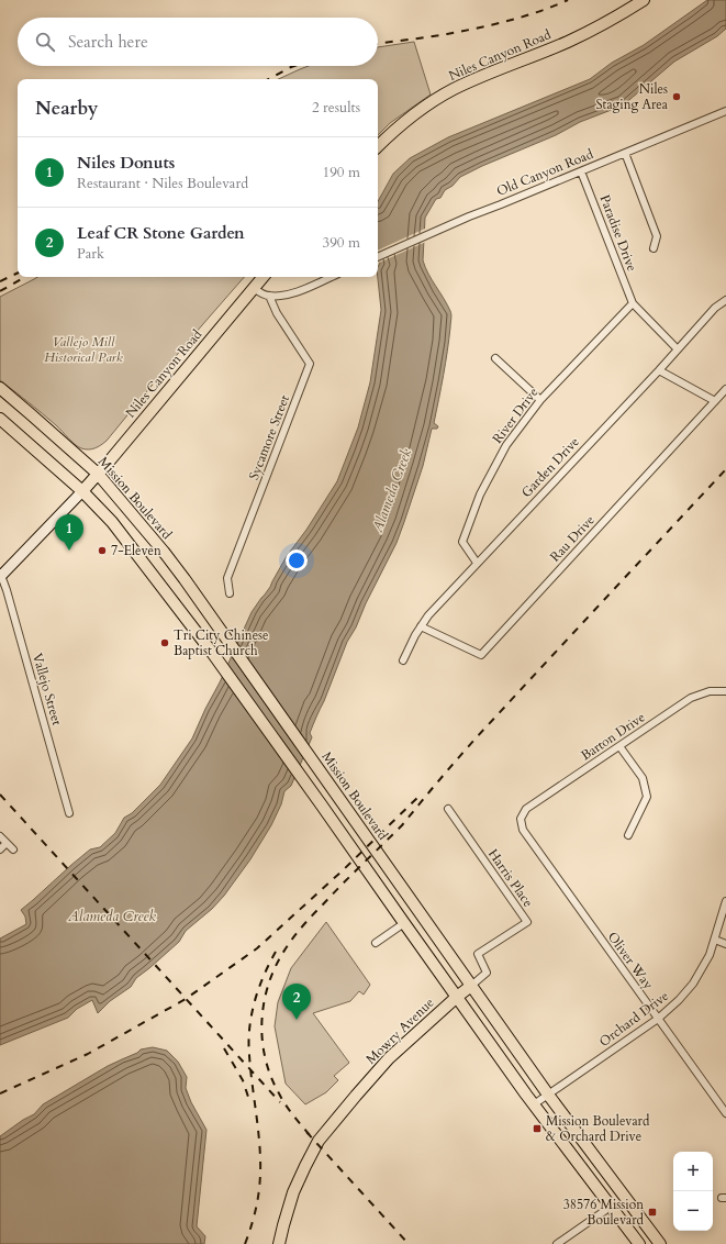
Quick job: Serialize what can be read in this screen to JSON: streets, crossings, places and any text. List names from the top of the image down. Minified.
{"streets":{"main road":["Niles Canyon Road","Mission Boulevard","Mowry Avenue"],"street":["Old Canyon Road","Paradise Drive","River Drive","Sycamore Street","Garden Drive","Rau Drive","Vallejo Street","Barton Drive","Harris Place","Oliver Way","Orchard Drive"]},"crossings":[["Niles Canyon Road","Mission Boulevard"],["Old Canyon Road","Paradise Drive"],["Paradise Drive","River Drive"],["River Drive","Garden Drive"],["Garden Drive","Rau Drive"],["Mission Boulevard","Harris Place"],["Mission Boulevard","Orchard Drive"],["Mission Boulevard","Mowry Avenue"],["Barton Drive","Oliver Way"],["Harris Place","Mowry Avenue"],["Oliver Way","Orchard Drive"]],"water":["Alameda Creek"],"parks":["Vallejo Mill Historical Park"],"places":{"other":["Niles Staging Area","7-Eleven","Tri City Chinese Baptist Church"],"transit":["Mission Boulevard & Orchard Drive","38576 Mission Boulevard"]},"page":{"search":"Search here","heading":["Nearby","2 results"],"list":[{"mark":"1","name":"Niles Donuts","note":"Restaurant · Niles Boulevard","value":"190 m"},{"mark":"2","name":"Leaf CR Stone Garden","note":"Park","value":"390 m"}],"pins":["1","2"],"map_buttons":["+","−"]}}
